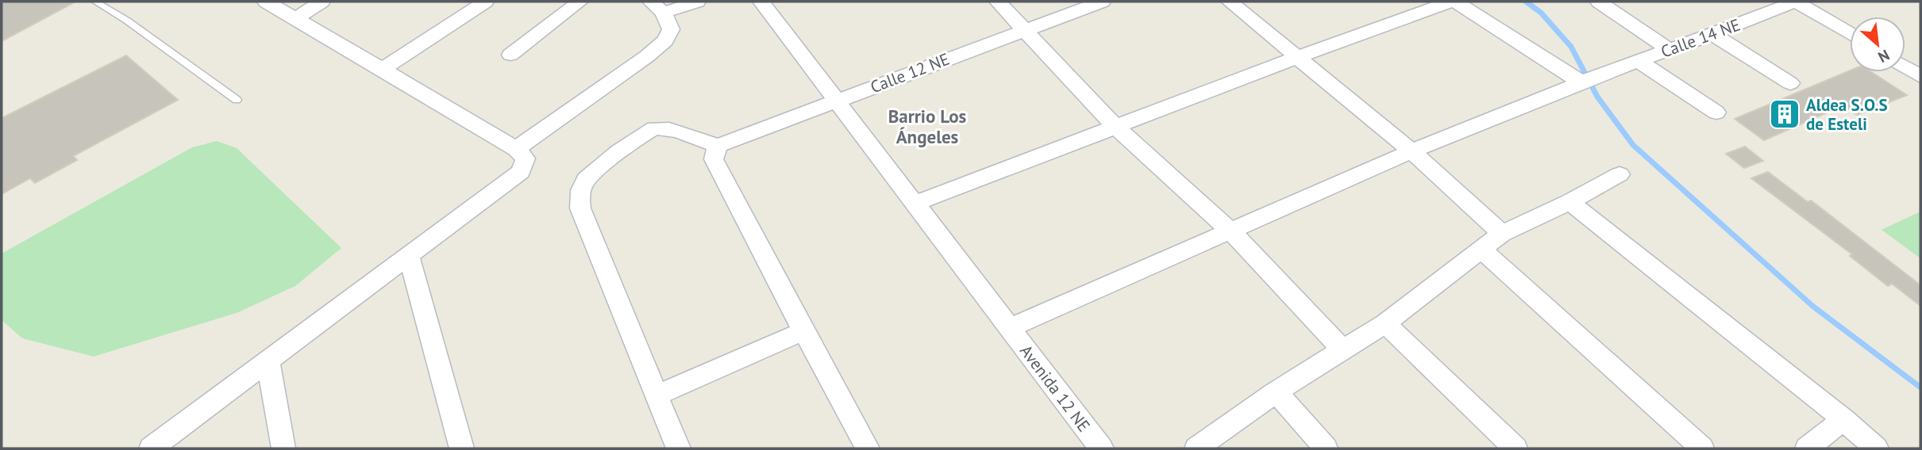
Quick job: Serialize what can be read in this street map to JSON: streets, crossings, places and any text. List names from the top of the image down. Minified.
{"streets":{"street":["Calle 14 NE","Calle 12 NE","Avenida 12 NE"]},"crossings":[["Calle 14 NE","Avenida 12 NE"],["Calle 12 NE","Avenida 12 NE"]],"districts":["Barrio Los Ángeles"],"places":{"building":["Aldea S.O.S de Esteli"]},"north":"bottom right"}
